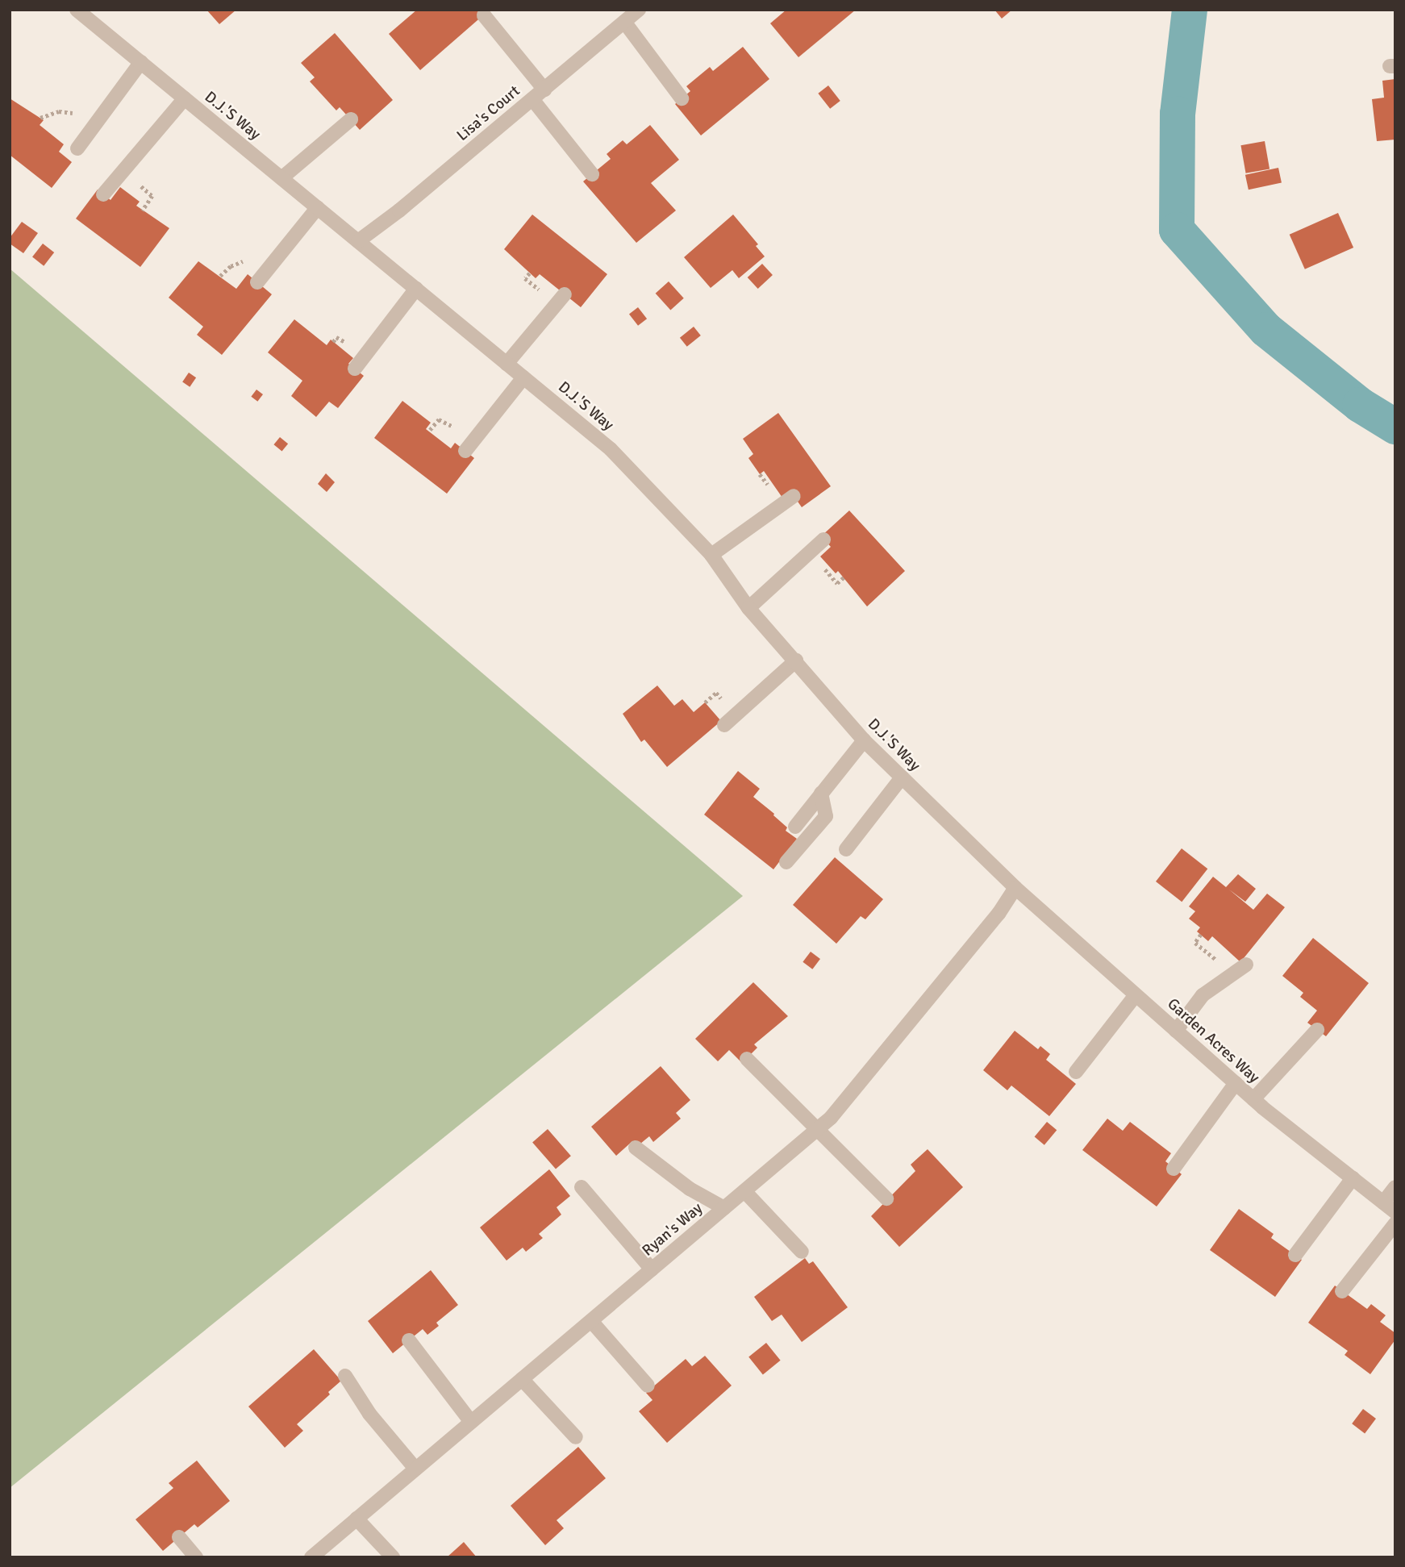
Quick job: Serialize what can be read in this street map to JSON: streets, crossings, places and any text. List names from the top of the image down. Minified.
{"streets":{"street":["Lisa's Court","D.J.'S Way","Garden Acres Way","Ryan's Way"]},"crossings":[["Lisa's Court","D.J.'S Way"],["D.J.'S Way","Garden Acres Way"],["D.J.'S Way","Ryan's Way"],["Garden Acres Way","Ryan's Way"]]}
